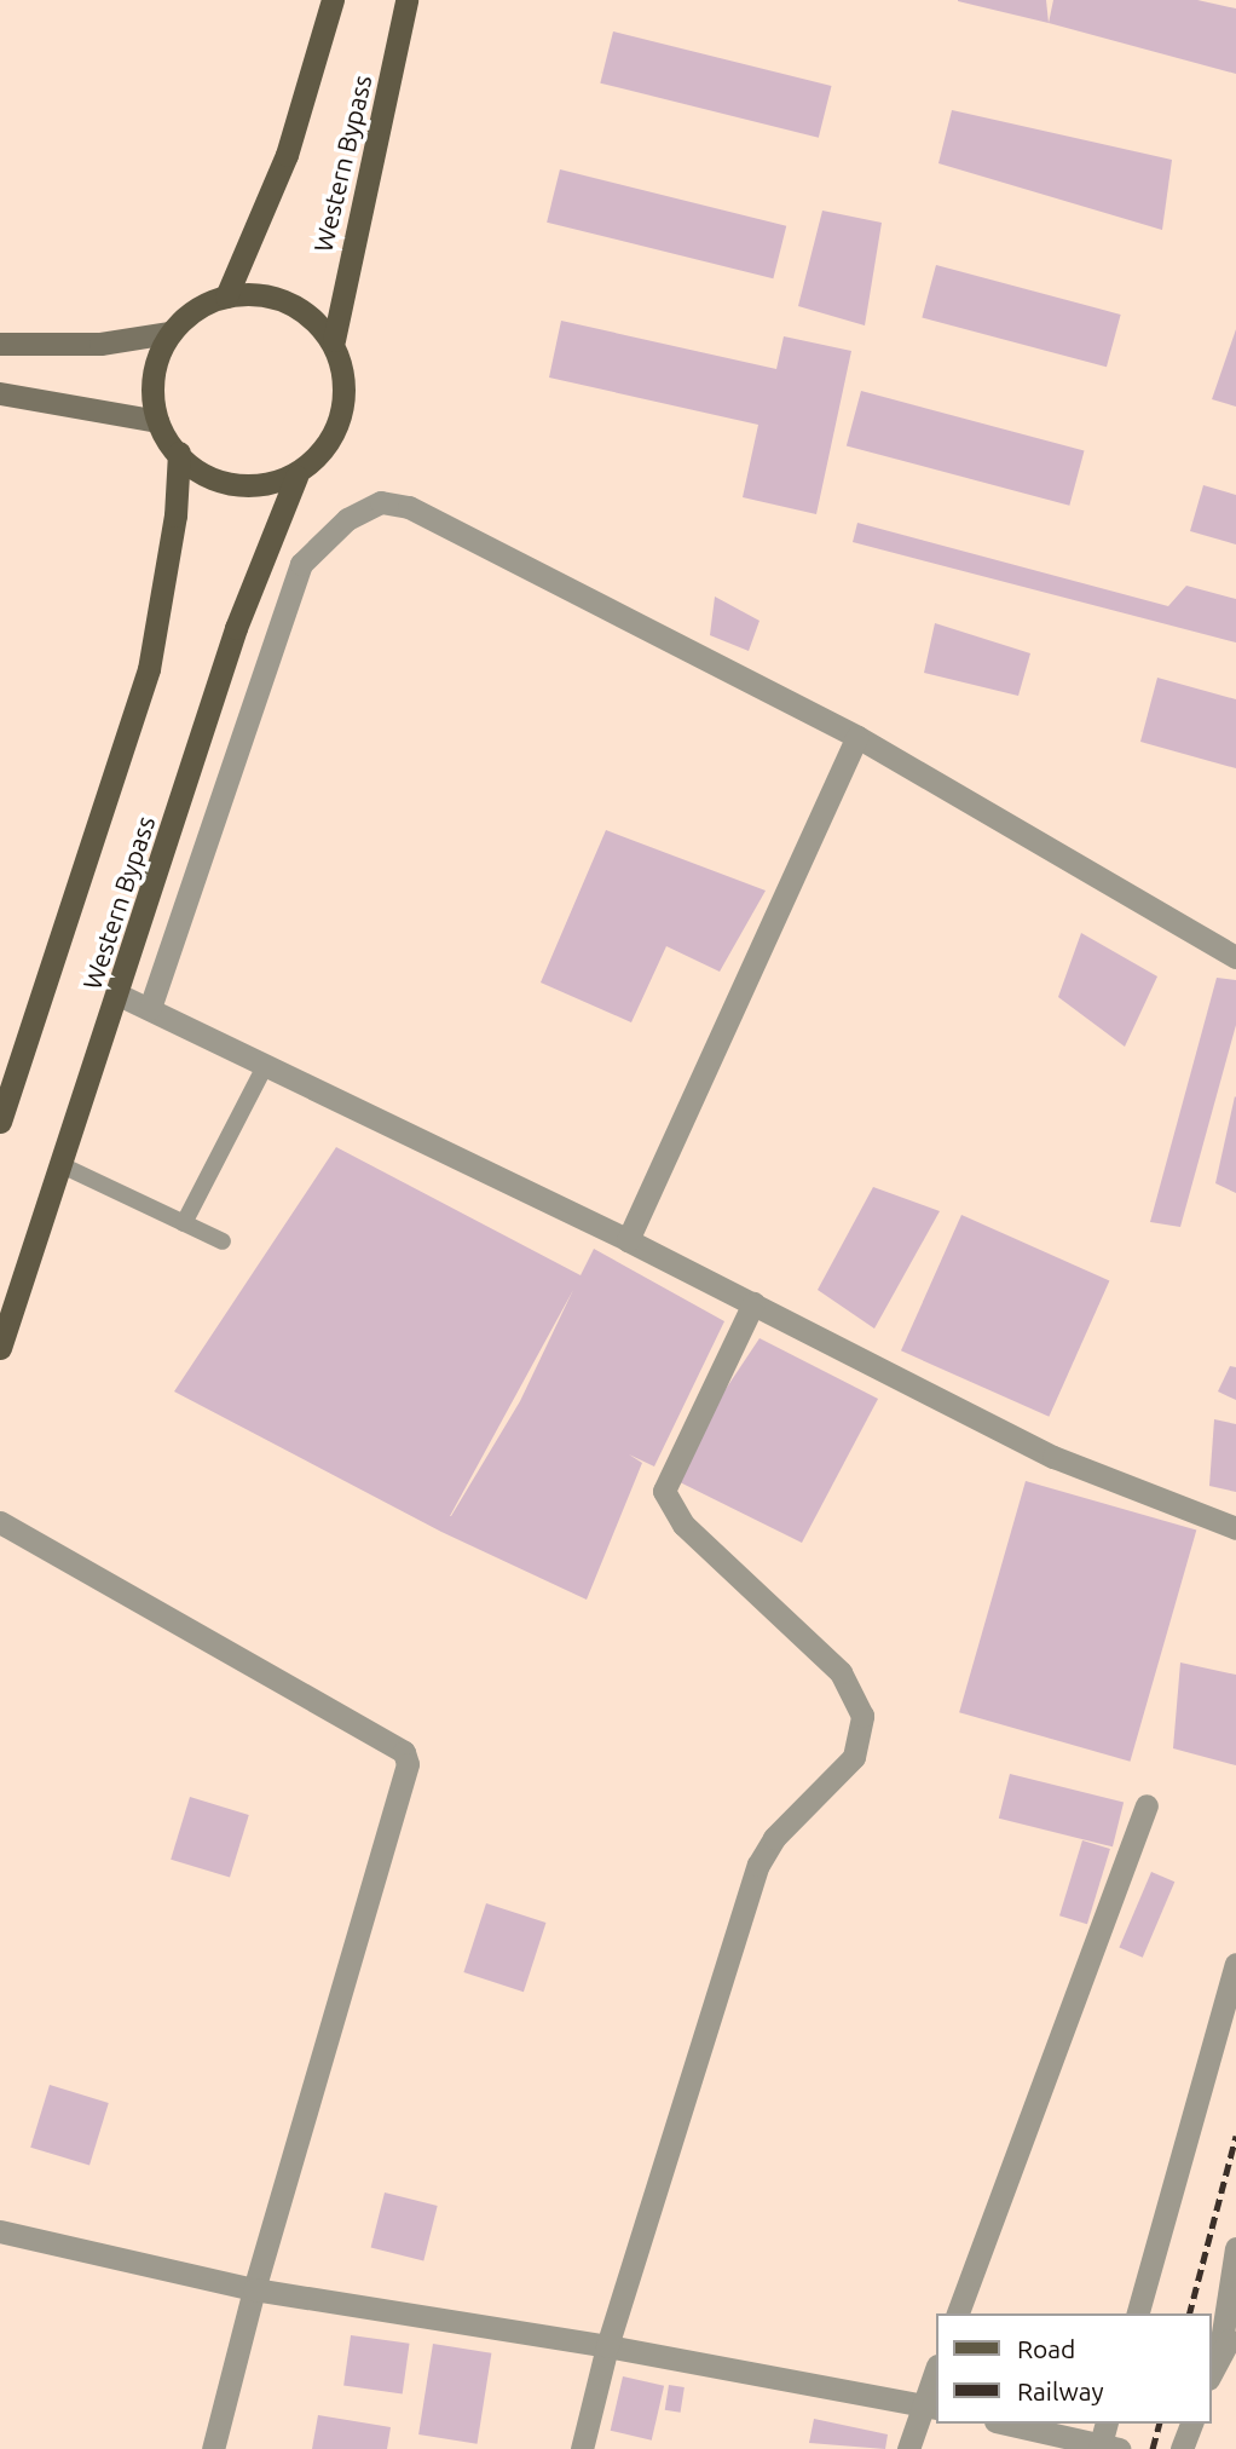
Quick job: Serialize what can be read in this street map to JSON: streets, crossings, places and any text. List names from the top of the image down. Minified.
{"streets":{"main road":["Western Bypass"]},"legend":["Road","Railway"]}
